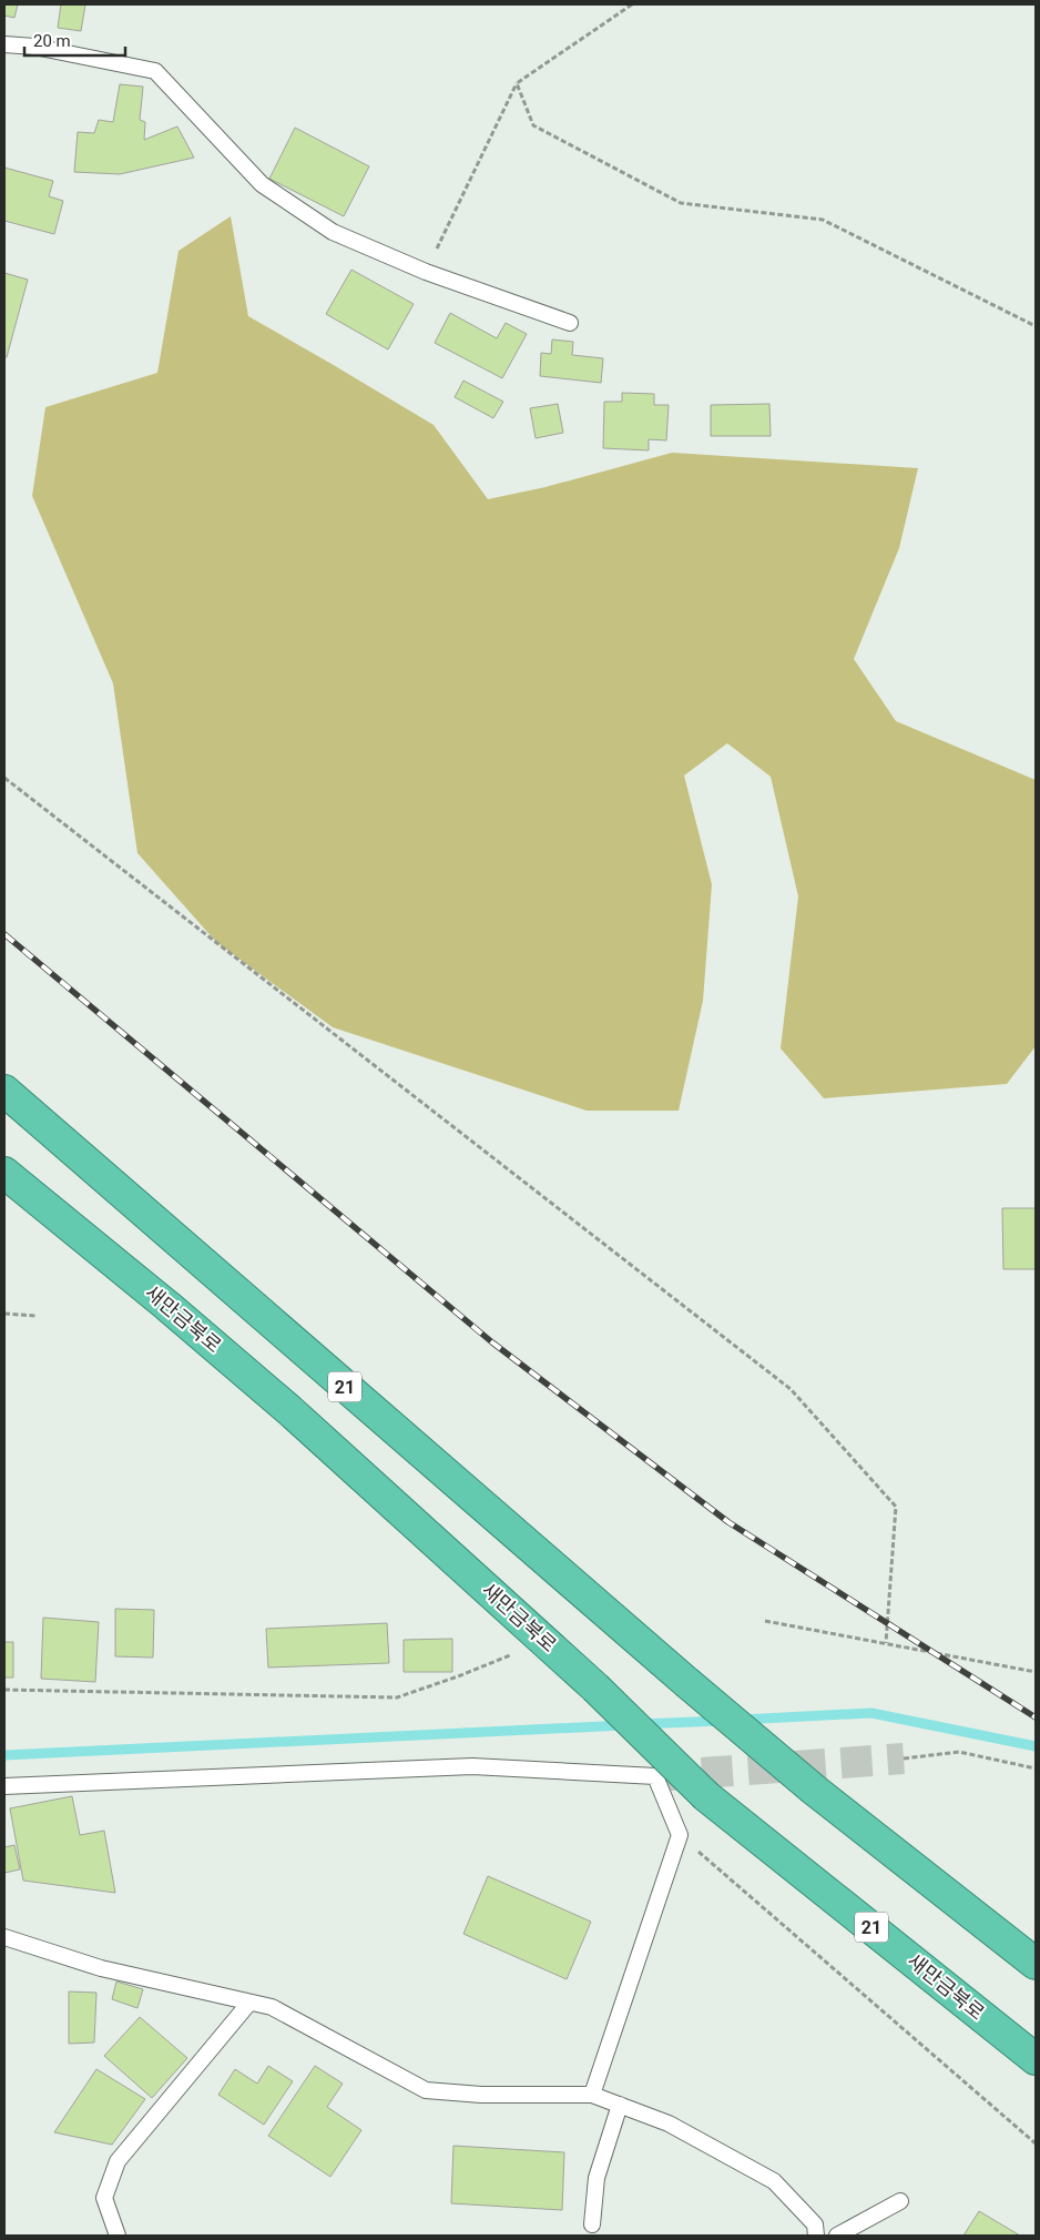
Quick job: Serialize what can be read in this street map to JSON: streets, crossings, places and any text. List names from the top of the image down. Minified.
{"streets":{"highway":["새만금북로","21"]},"scale_bar":"20 m"}
